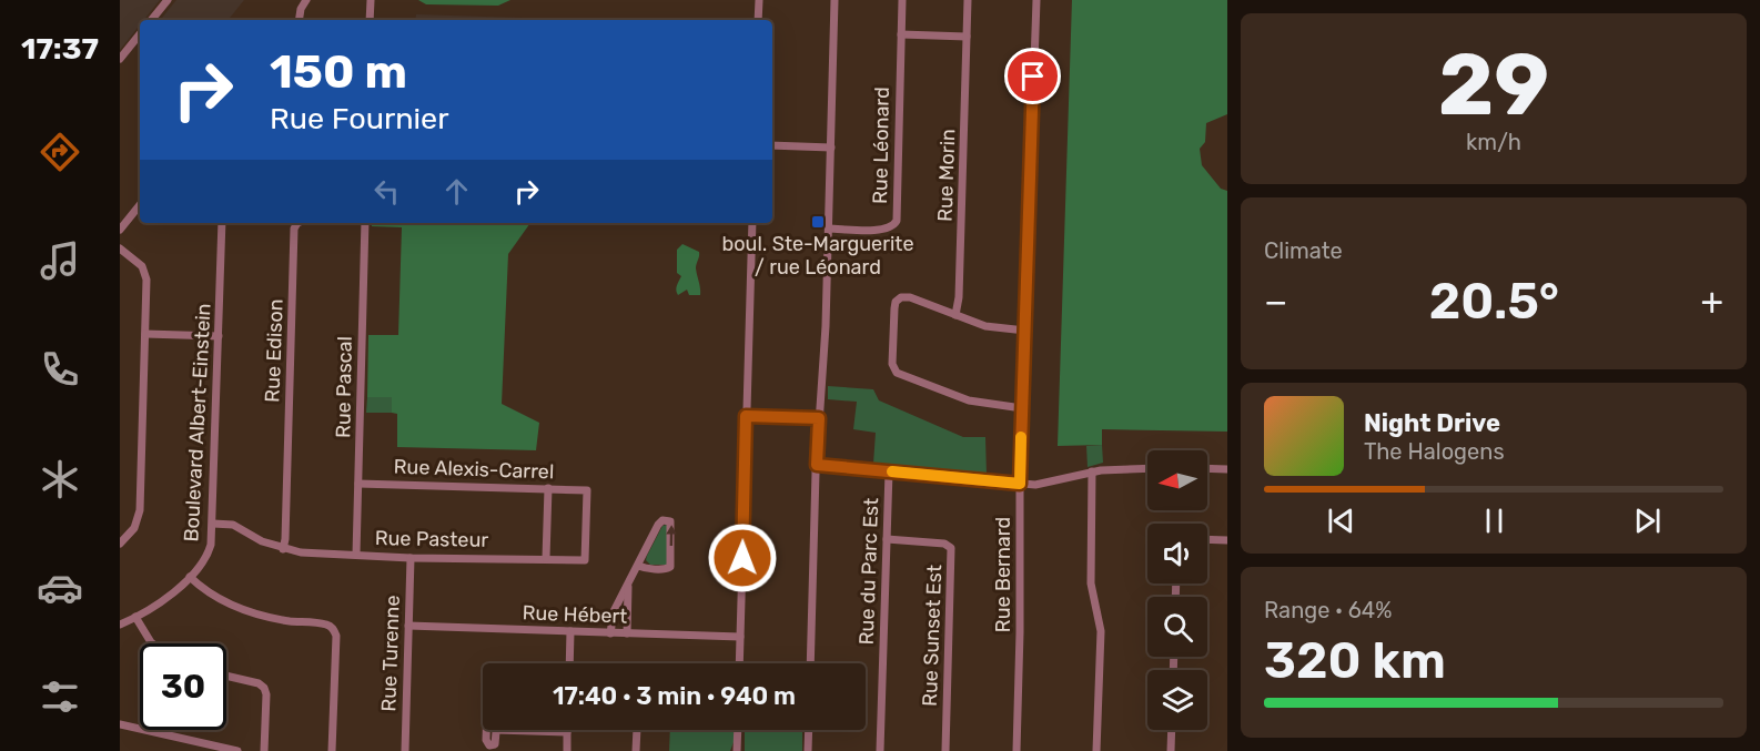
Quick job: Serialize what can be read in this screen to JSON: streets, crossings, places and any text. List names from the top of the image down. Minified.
{"streets":{"street":["Rue Léonard","Rue Morin","Rue Edison","Rue Pascal","Boulevard Albert-Einstein","Rue Alexis-Carrel","Rue Pasteur","Rue du Parc Est","Rue Bernard","Rue Hébert","Rue Sunset Est","Rue Turenne"]},"crossings":[["Rue Edison","Rue Pasteur"],["Rue Pascal","Rue Alexis-Carrel"],["Rue Pascal","Rue Pasteur"],["Boulevard Albert-Einstein","Rue Pasteur"],["Rue Alexis-Carrel","Rue Pasteur"],["Rue Pasteur","Rue Turenne"],["Rue du Parc Est","Rue Sunset Est"],["Rue Hébert","Rue Turenne"]],"places":{"transit":["boul. Ste-Marguerite / rue Léonard"]},"north":"left","page":{"tabs":"17:37","tile":[["29","km/h"],"Climate",["Range · 64%","320 km"]],"turn":["150 m","Rue Fournier"],"heat":["−","20.5°","+"],"song":["Night Drive","The Halogens"],"limit":"30","trip":"17:40 · 3 min · 940 m"}}
